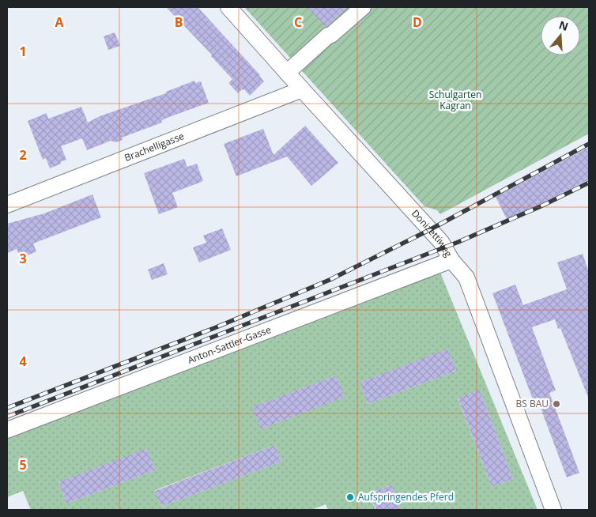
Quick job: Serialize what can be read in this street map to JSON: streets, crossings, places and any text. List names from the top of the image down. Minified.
{"streets":{"street":["Brachelligasse","Donizettiweg","Anton-Sattler-Gasse"]},"crossings":[["Brachelligasse","Donizettiweg"],["Donizettiweg","Anton-Sattler-Gasse"]],"parks":["Schulgarten Kagran"],"places":["BS BAU","Aufspringendes Pferd"],"north":"top","grid":{"columns":["A","B","C","D"],"rows":["1","2","3","4","5"]}}
